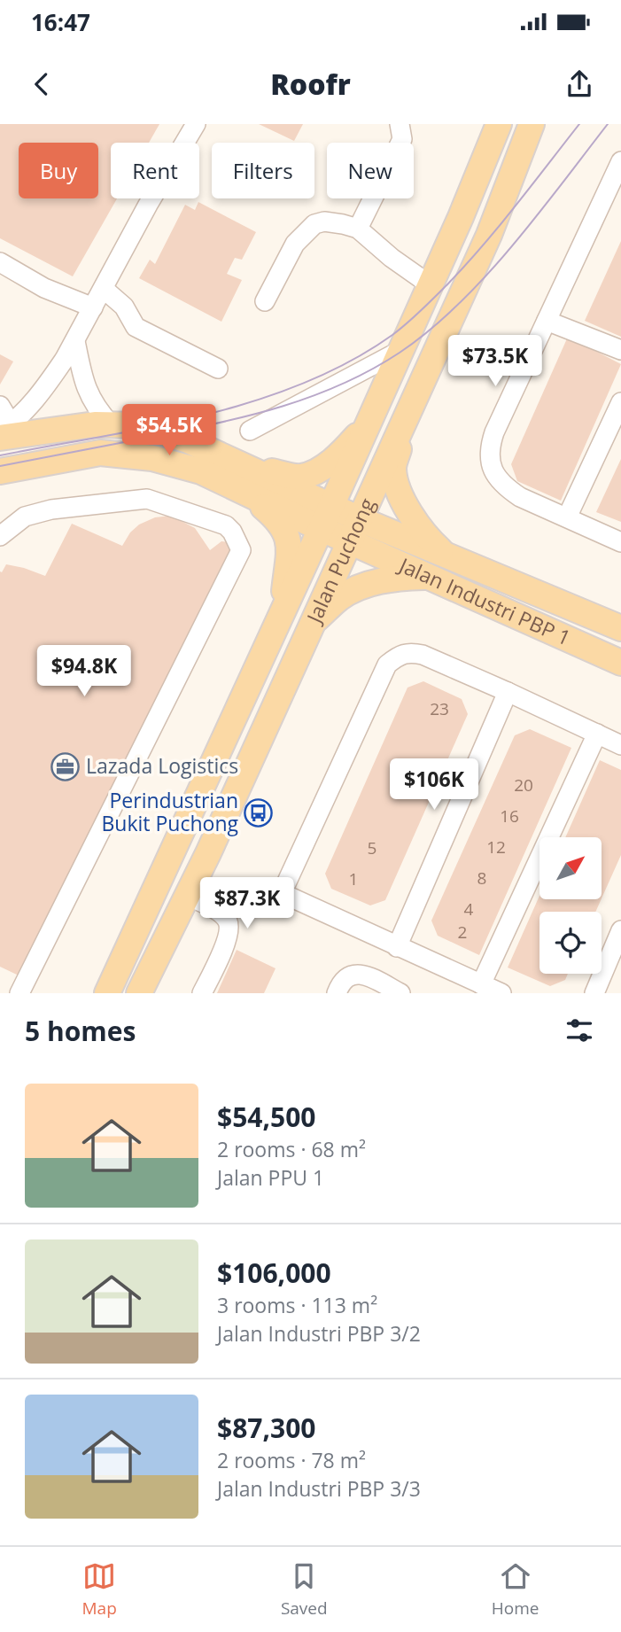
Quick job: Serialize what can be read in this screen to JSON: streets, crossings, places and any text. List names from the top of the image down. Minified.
{"streets":{"main road":["Jalan Puchong","Jalan Industri PBP 1"]},"crossings":[["Jalan Puchong","Jalan Industri PBP 1"]],"places":{"office":["Lazada Logistics"],"bus stop":["Perindustrian Bukit Puchong"]},"house_numbers":["23","20","16","12","5","8","1","4","2"],"north":"top right","page":{"status":"16:47","header":"Roofr","chip":["Buy","Rent","Filters","New"],"price":["$73.5K","$54.5K","$94.8K","$106K","$87.3K"],"heading":"5 homes","list":[{"name":"$54,500","note":"2 rooms · 68 m² · Jalan PPU 1"},{"name":"$106,000","note":"3 rooms · 113 m² · Jalan Industri PBP 3/2"},{"name":"$87,300","note":"2 rooms · 78 m² · Jalan Industri PBP 3/3"}],"tabs":["Map","Saved","Home"]}}
